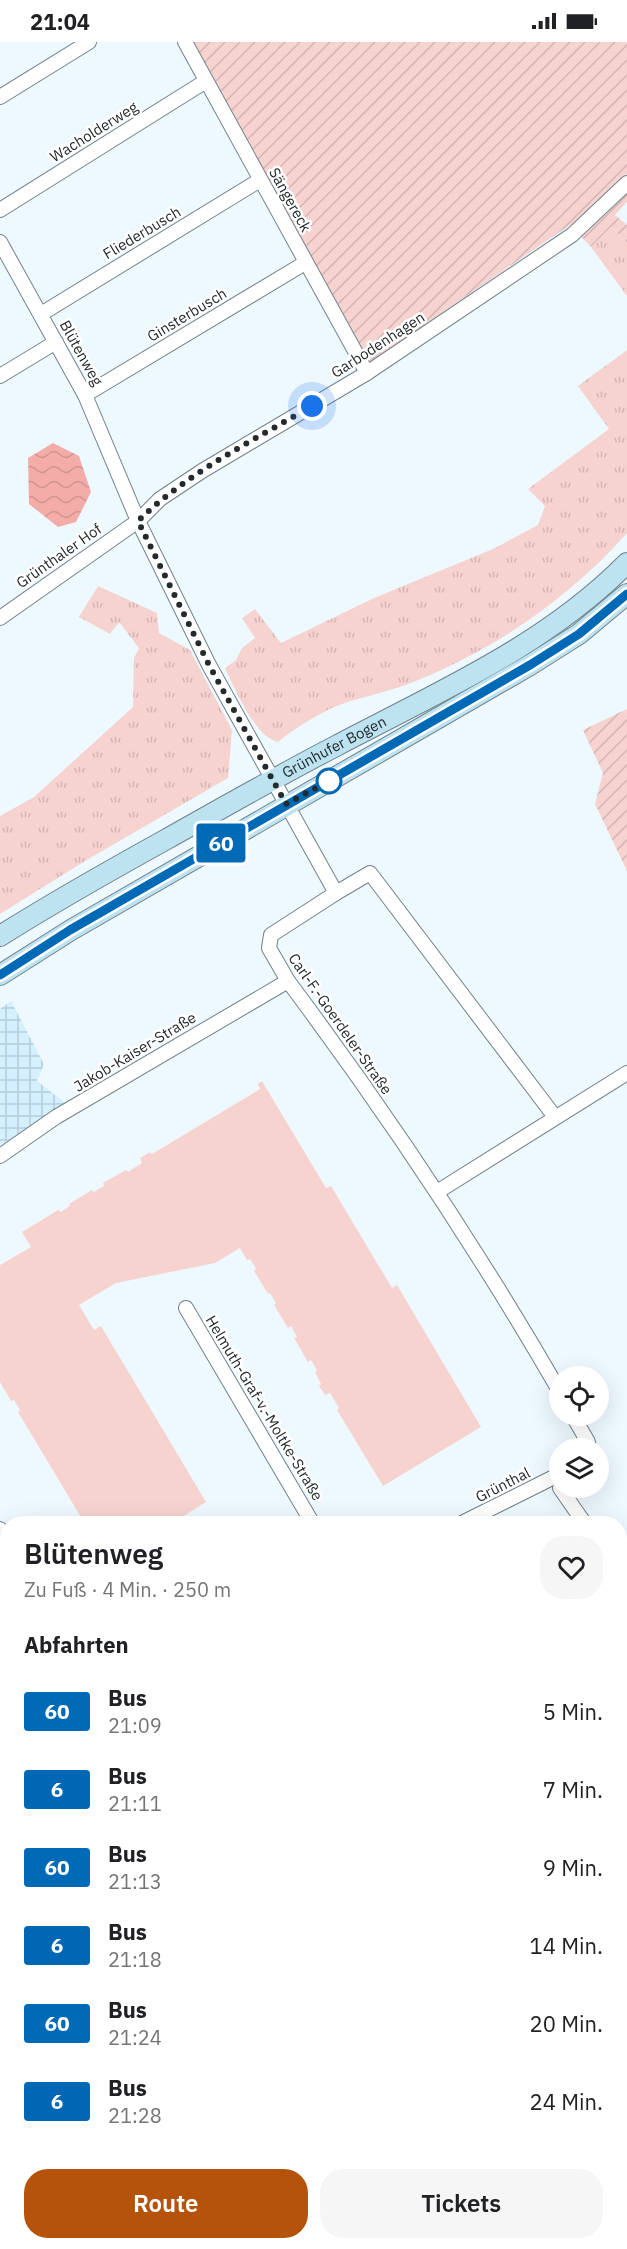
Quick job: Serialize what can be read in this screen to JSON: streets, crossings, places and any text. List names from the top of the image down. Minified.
{"streets":{"main road":["Grünhufer Bogen"],"street":["Wacholderweg","Sängereck","Fliederbusch","Ginsterbusch","Garbodenhagen","Blütenweg","Grünthaler Hof","Carl-F.-Goerdeler-Straße","Jakob-Kaiser-Straße","Helmuth-Graf-v.-Moltke-Straße","Grünthal"]},"crossings":[["Wacholderweg","Sängereck"],["Sängereck","Fliederbusch"],["Sängereck","Ginsterbusch"],["Sängereck","Garbodenhagen"],["Fliederbusch","Blütenweg"],["Ginsterbusch","Blütenweg"],["Garbodenhagen","Blütenweg"],["Garbodenhagen","Grünthaler Hof"],["Blütenweg","Grünthaler Hof"],["Blütenweg","Grünhufer Bogen"],["Blütenweg","Carl-F.-Goerdeler-Straße"],["Carl-F.-Goerdeler-Straße","Jakob-Kaiser-Straße"]],"lines":["bus line 60"],"page":{"status":"21:04","on_map":"60","heading":[["Blütenweg","Zu Fuß · 4 Min. · 250 m"],"Abfahrten"],"list":[{"mark":"60","name":"Bus","note":"21:09","value":"5 Min."},{"mark":"6","name":"Bus","note":"21:11","value":"7 Min."},{"mark":"60","name":"Bus","note":"21:13","value":"9 Min."},{"mark":"6","name":"Bus","note":"21:18","value":"14 Min."},{"mark":"60","name":"Bus","note":"21:24","value":"20 Min."},{"mark":"6","name":"Bus","note":"21:28","value":"24 Min."}],"buttons":["Route","Tickets"]}}
